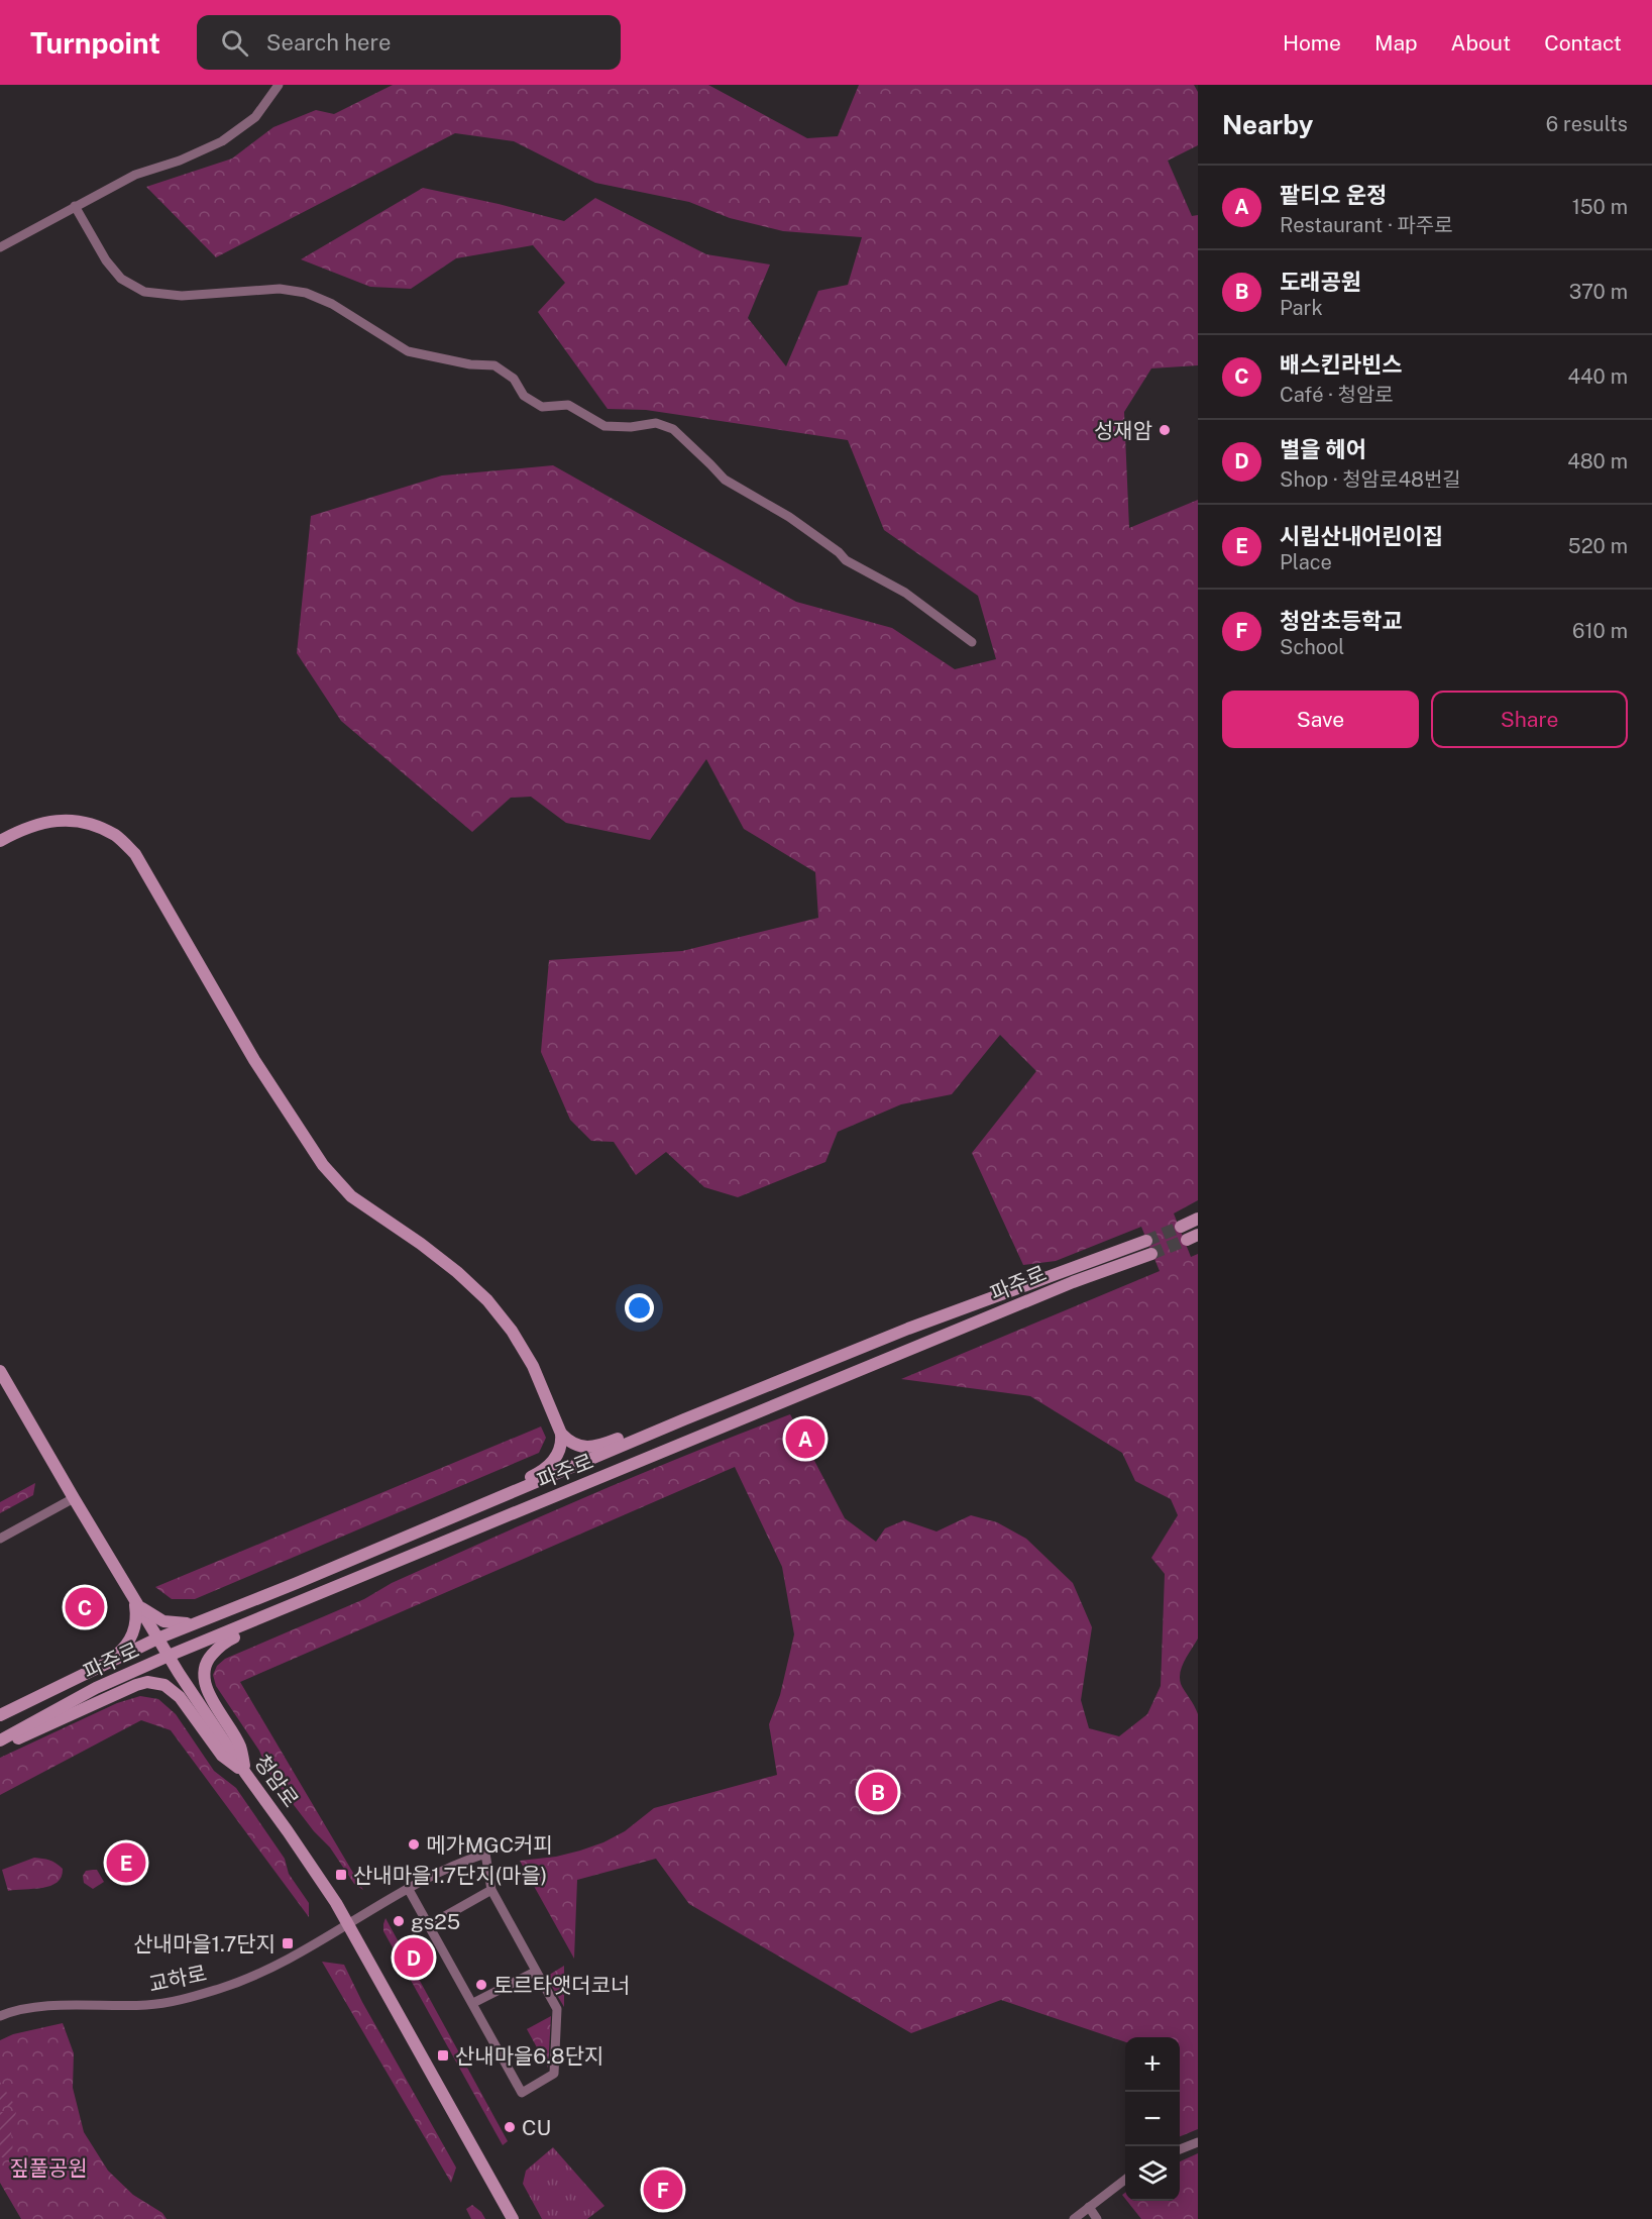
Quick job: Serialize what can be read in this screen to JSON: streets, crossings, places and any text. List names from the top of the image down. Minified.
{"streets":{"main road":["파주로","청암로"],"street":["교하로"]},"crossings":[["파주로","청암로"],["청암로","교하로"]],"parks":["짚풀공원"],"places":{"other":["성재암","메가MGC커피","gs25","토르타앳더코너","CU"],"transit":["산내마을1.7단지(마을)","산내마을1.7단지","산내마을6.8단지"]},"page":{"header":"Turnpoint","search":"Search here","nav":["Home","Map","About","Contact"],"heading":["Nearby","6 results"],"list":[{"mark":"A","name":"팥티오 운정","note":"Restaurant · 파주로","value":"150 m"},{"mark":"B","name":"도래공원","note":"Park","value":"370 m"},{"mark":"C","name":"배스킨라빈스","note":"Café · 청암로","value":"440 m"},{"mark":"D","name":"별을 헤어","note":"Shop · 청암로48번길","value":"480 m"},{"mark":"E","name":"시립산내어린이집","note":"Place","value":"520 m"},{"mark":"F","name":"청암초등학교","note":"School","value":"610 m"}],"buttons":["Save","Share"],"pins":["A","C","B","E","D","F"],"map_buttons":["+","−"]}}
